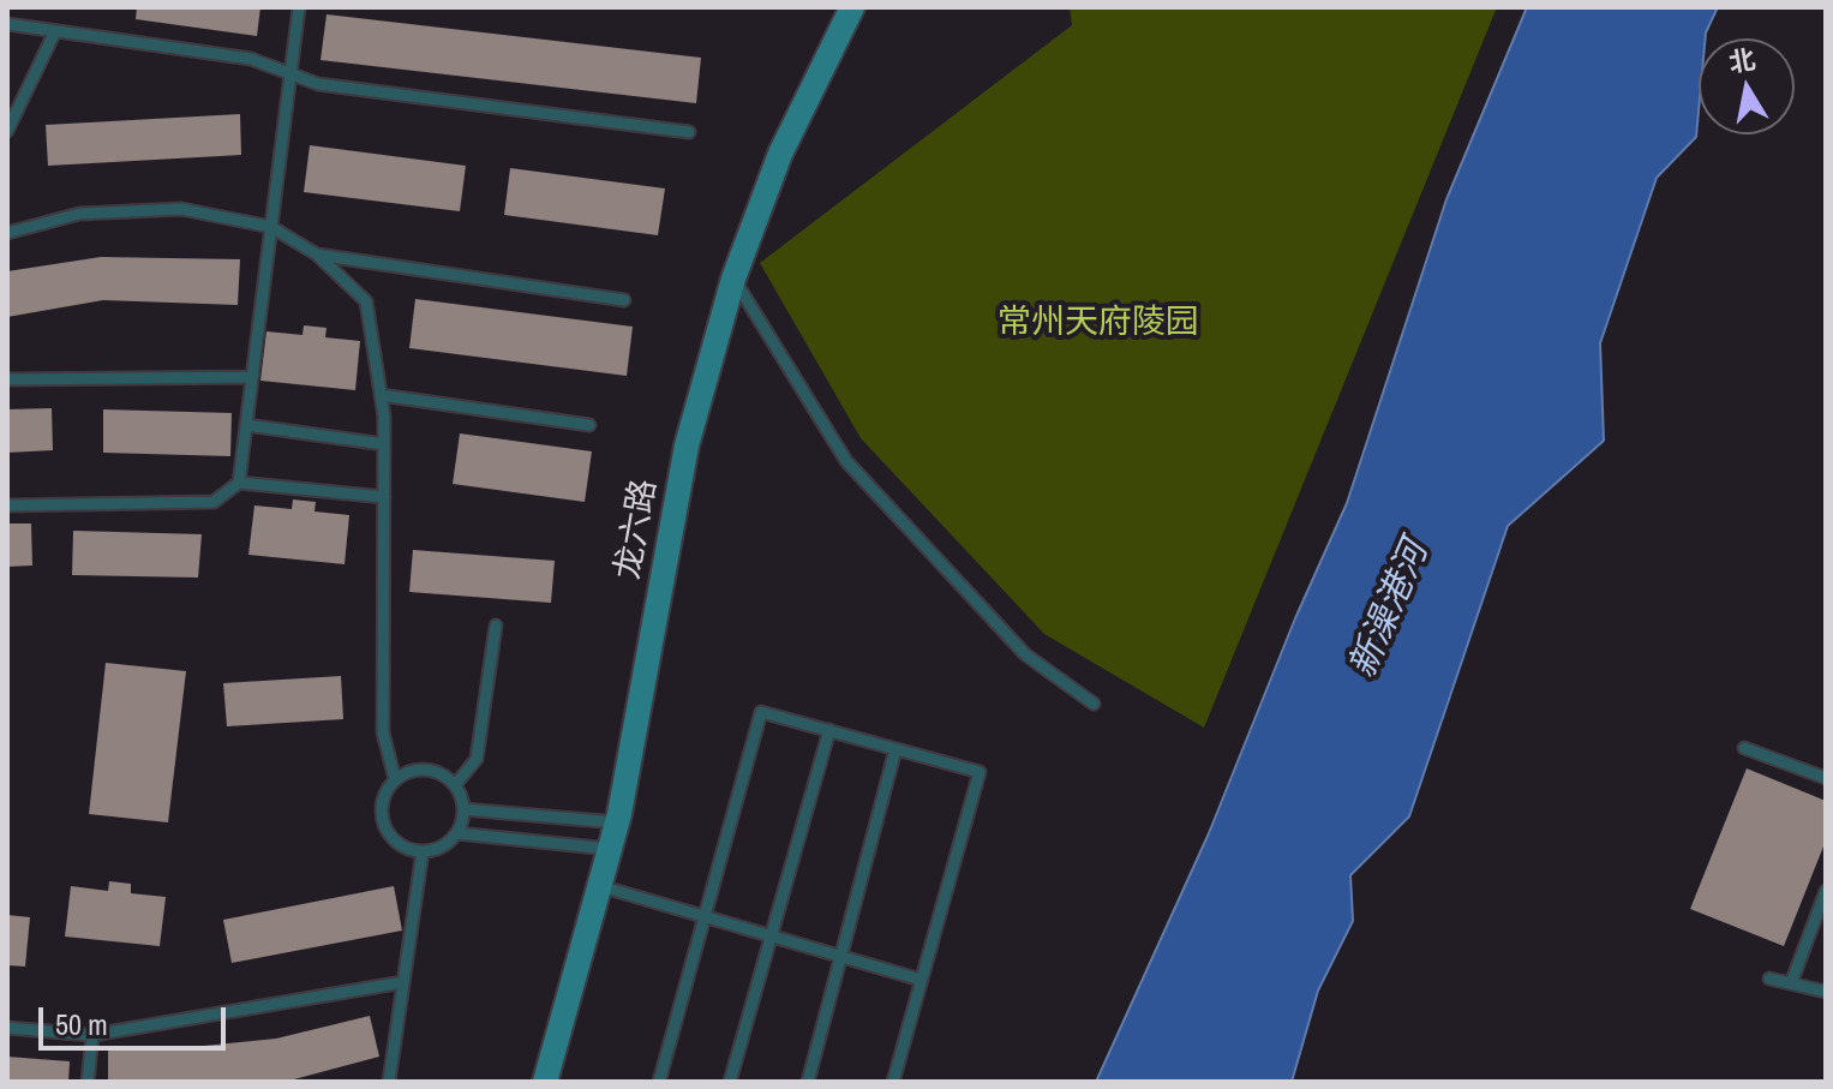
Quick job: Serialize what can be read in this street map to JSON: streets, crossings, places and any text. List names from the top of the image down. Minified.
{"streets":{"street":["龙六路"]},"water":["新澡港河"],"parks":["常州天府陵园"],"scale_bar":"50 m","north":"top"}
